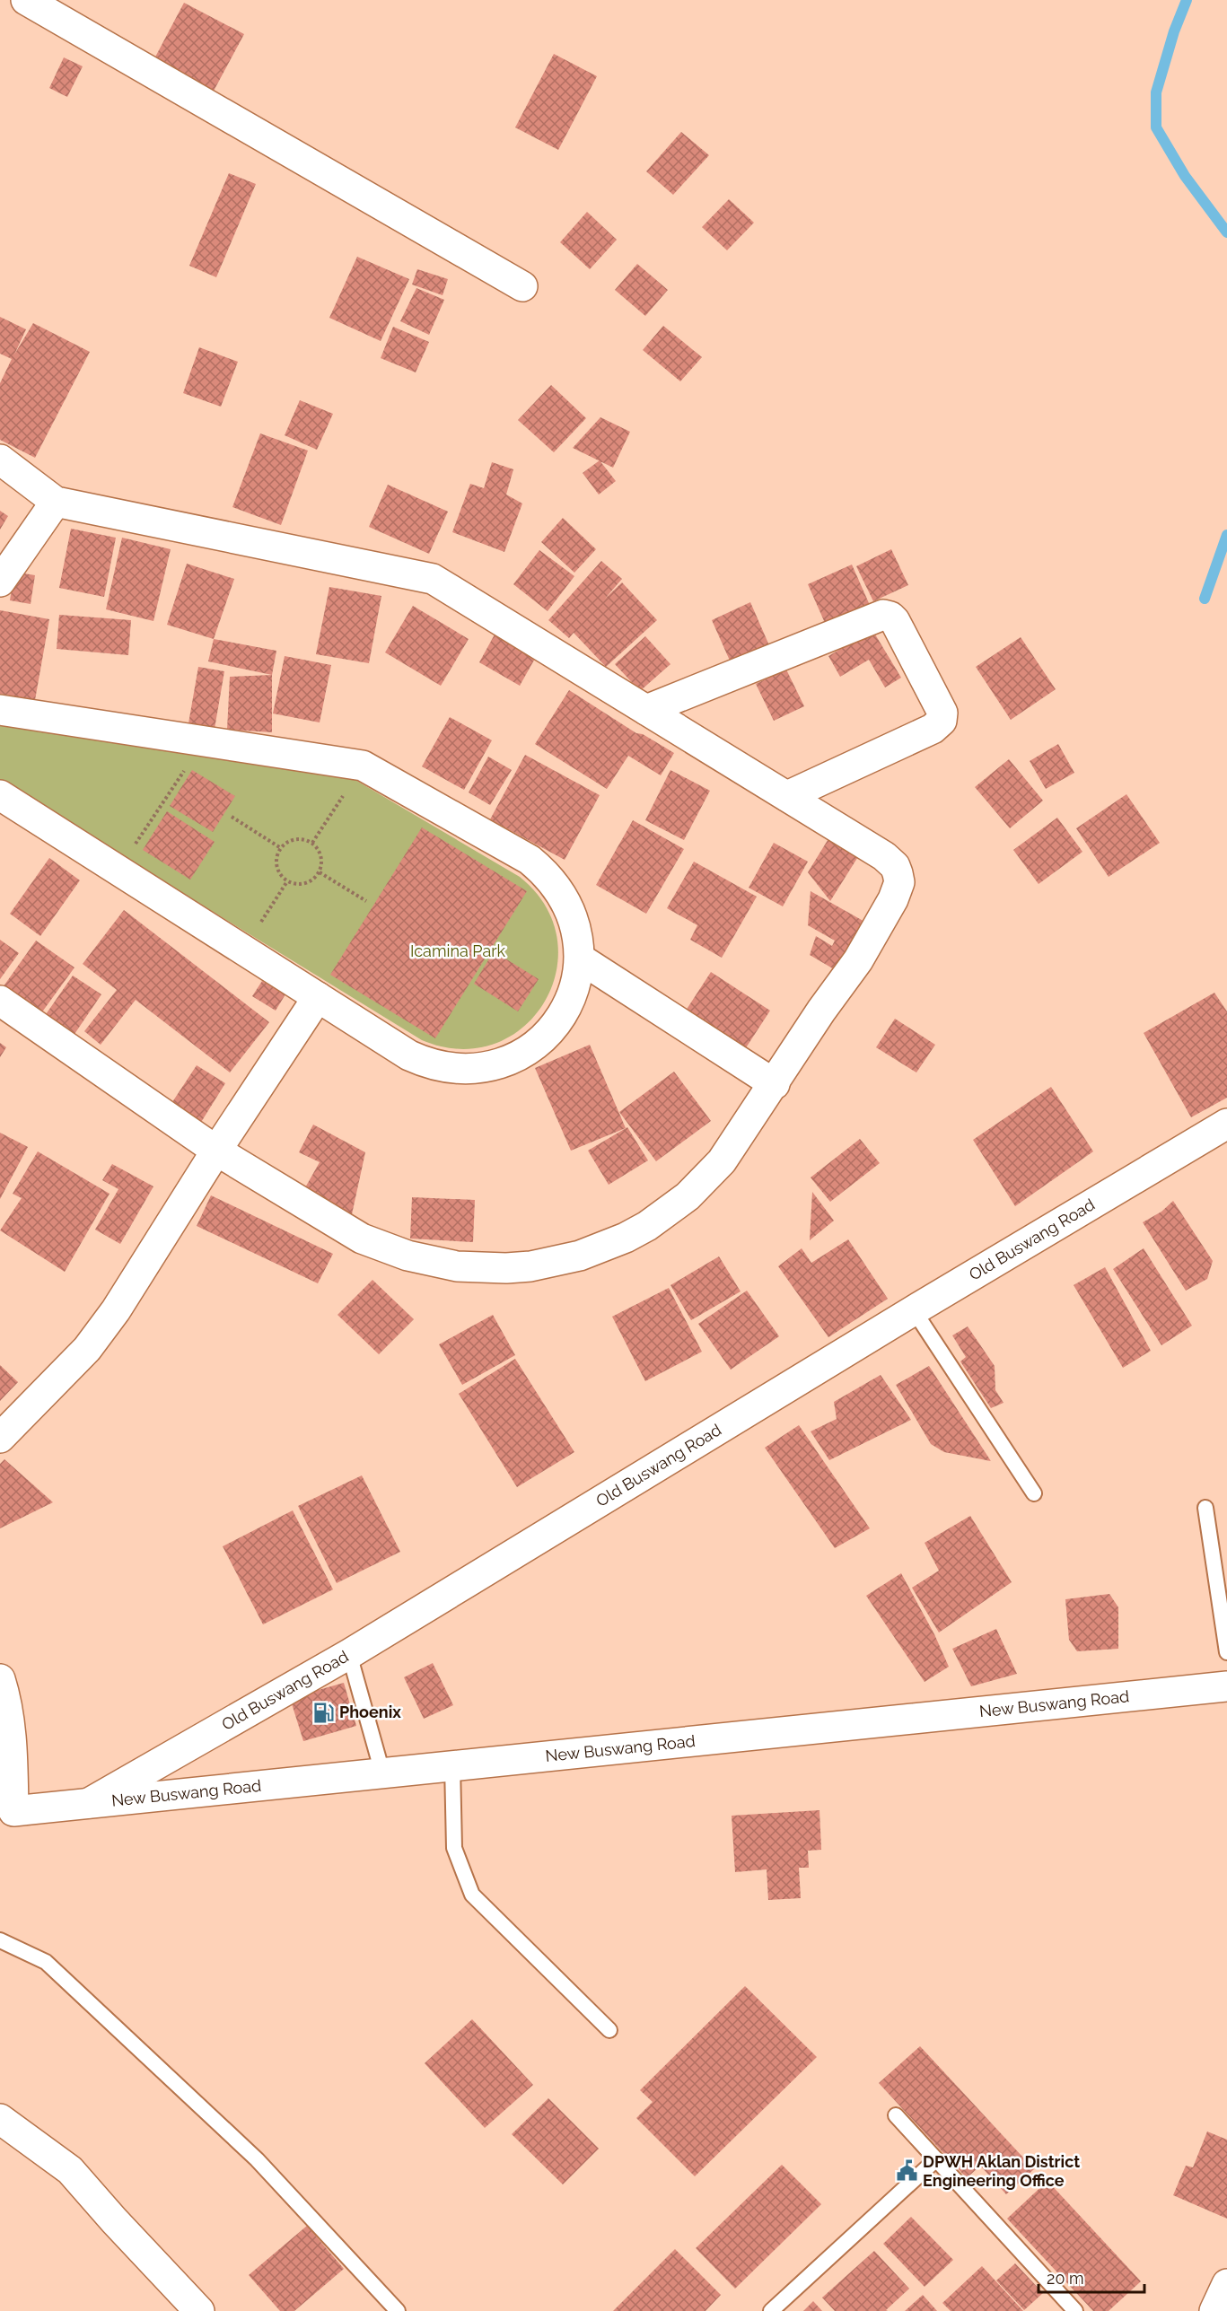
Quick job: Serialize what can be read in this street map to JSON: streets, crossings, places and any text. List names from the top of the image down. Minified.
{"streets":{"street":["Old Buswang Road","New Buswang Road"]},"crossings":[["Old Buswang Road","New Buswang Road"]],"parks":["Icamina Park"],"places":{"fuel station":["Phoenix"],"public building":["DPWH Aklan District Engineering Office"]},"scale_bar":"20 m"}
